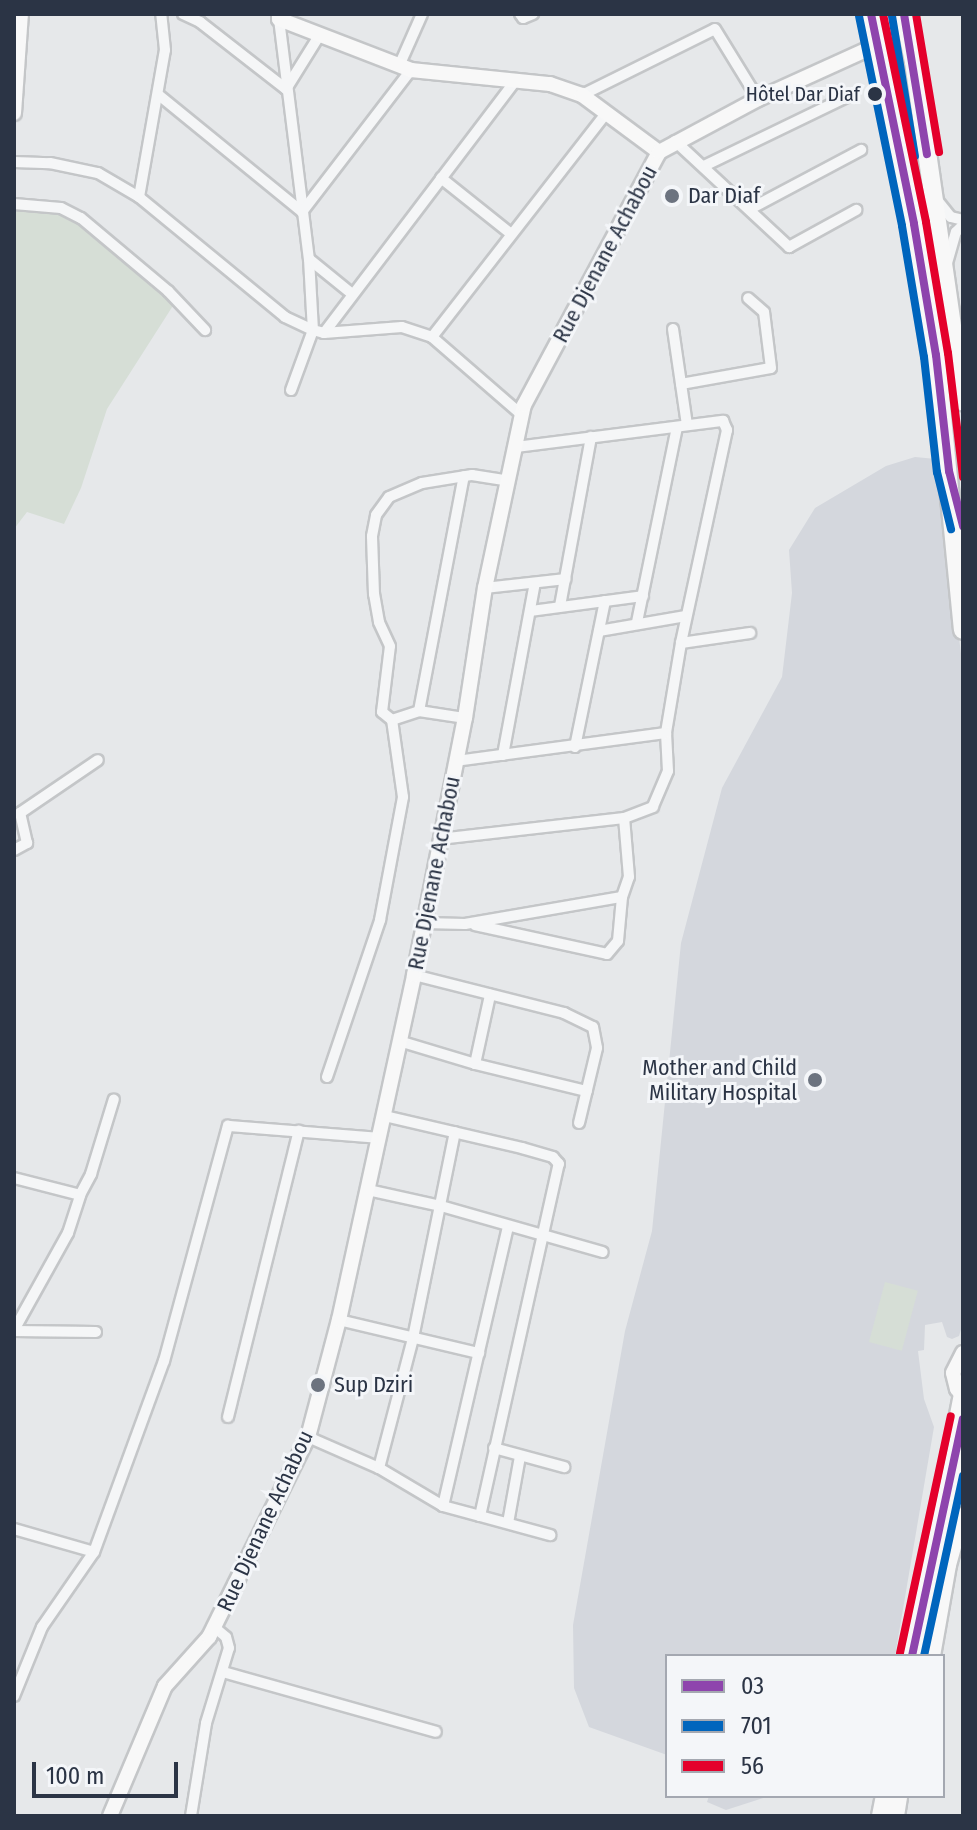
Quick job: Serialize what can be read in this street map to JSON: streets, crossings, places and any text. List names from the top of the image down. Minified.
{"streets":{"main road":["Rue Djenane Achabou"]},"places":["Hôtel Dar Diaf","Dar Diaf","Mother and Child Military Hospital","Sup Dziri"],"lines":["transit line 03","transit line 56","transit line 701"],"legend":["03","701","56"],"scale_bar":"100 m"}
